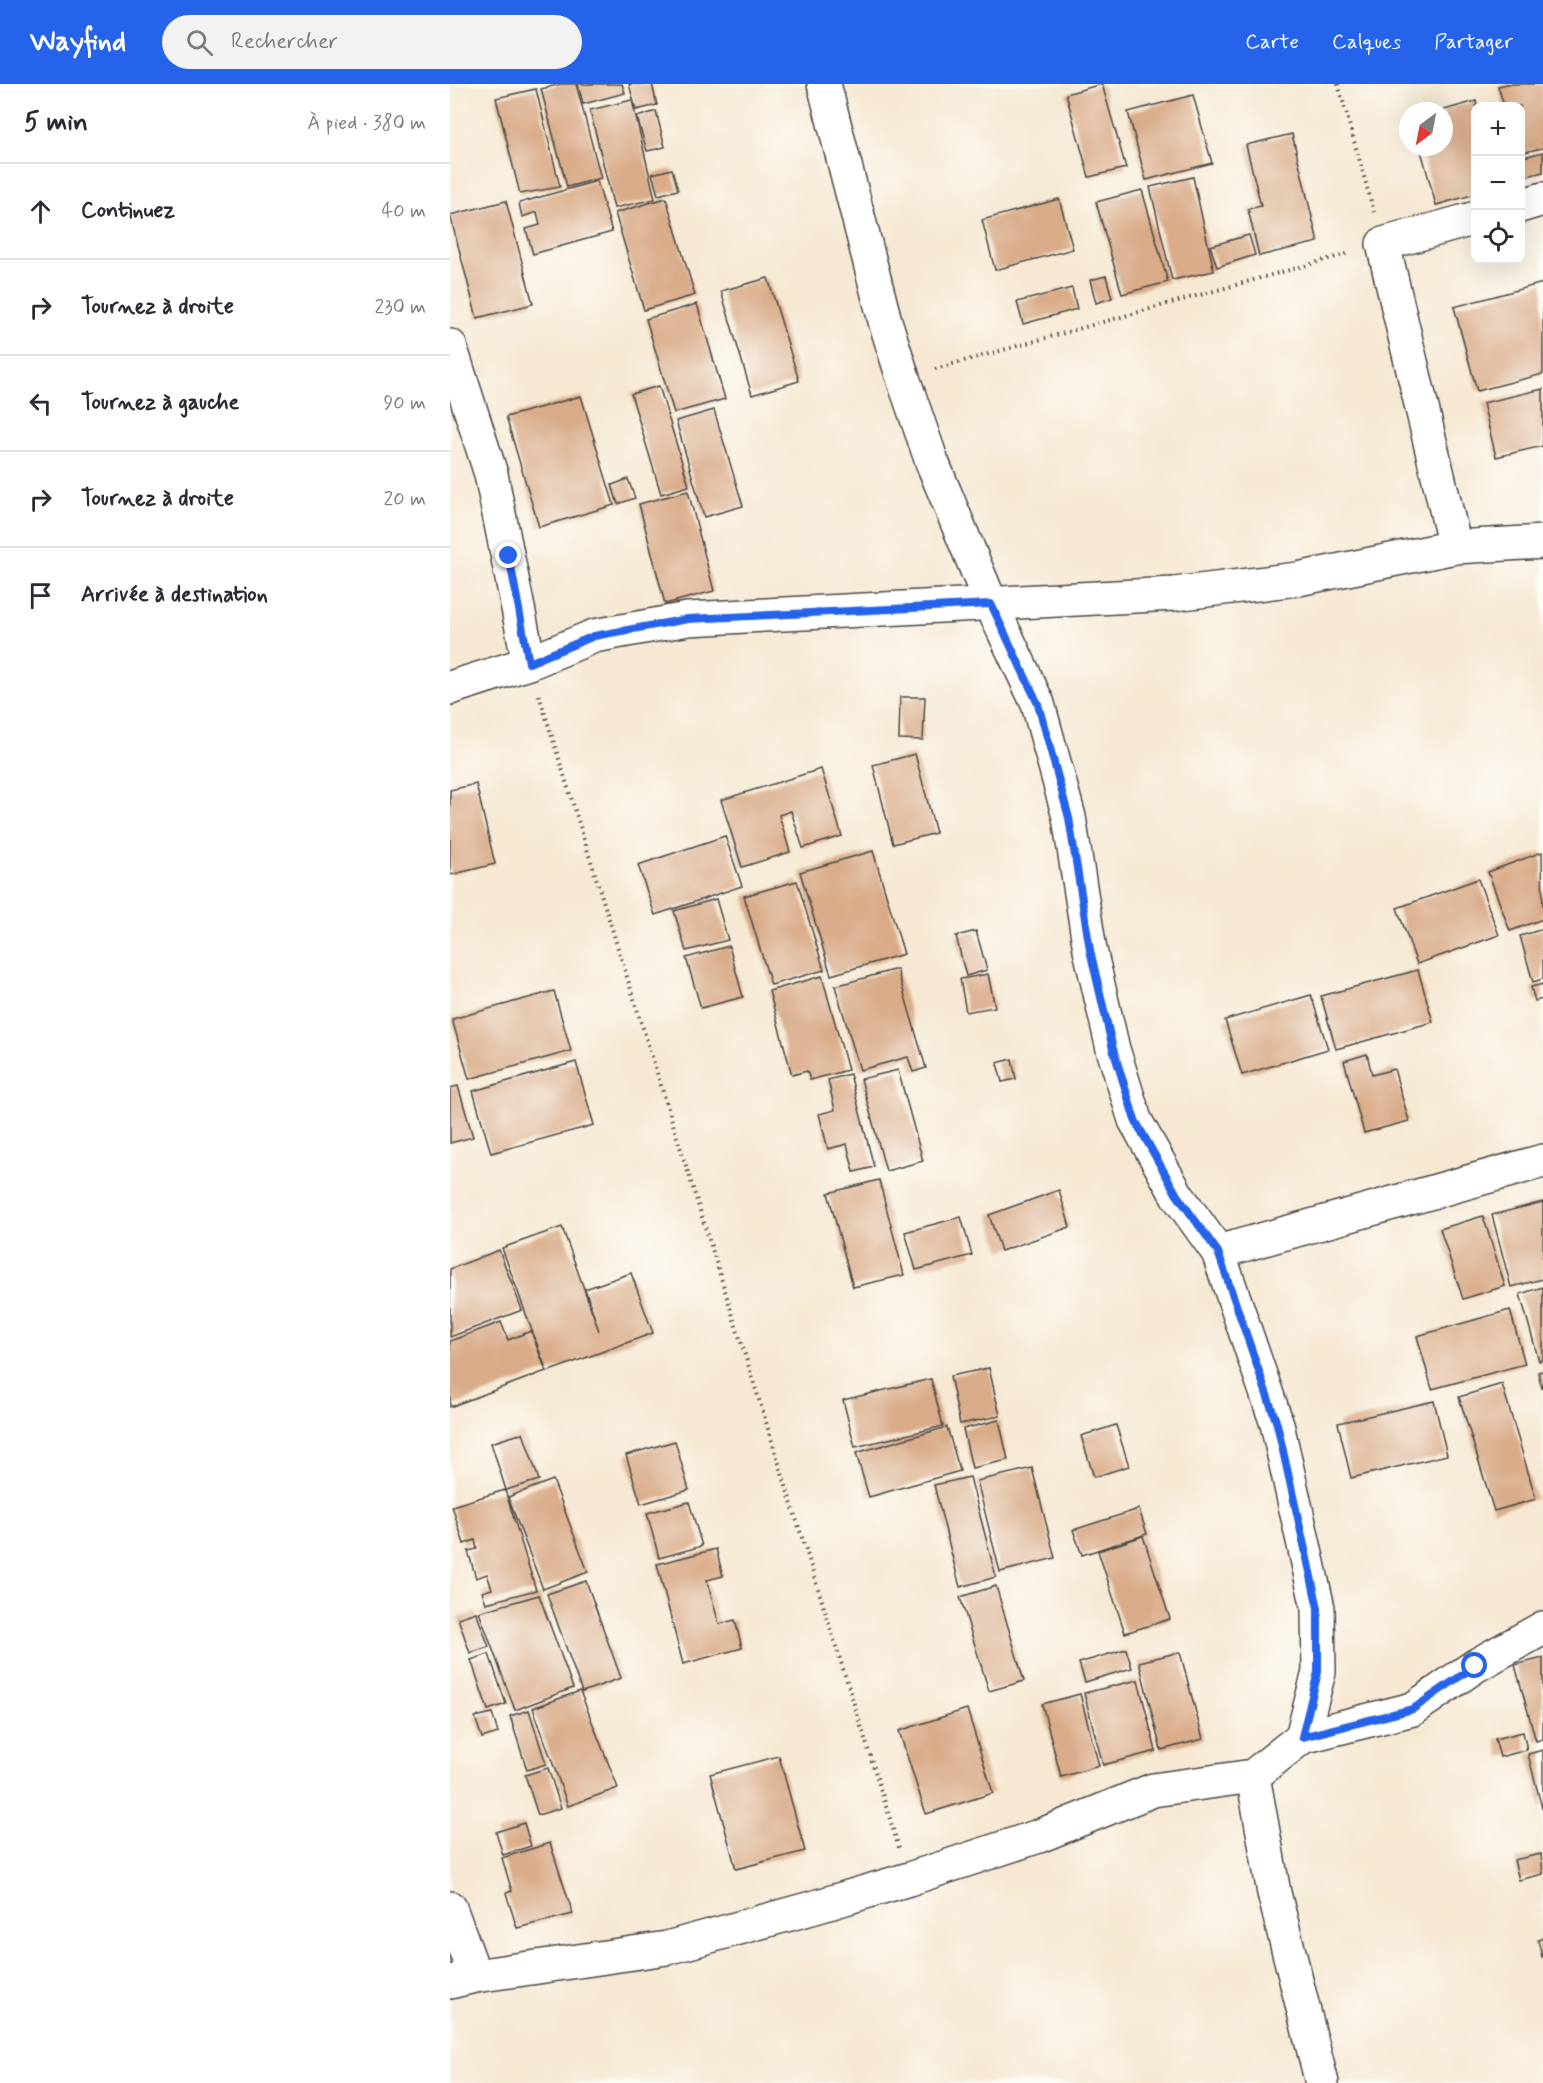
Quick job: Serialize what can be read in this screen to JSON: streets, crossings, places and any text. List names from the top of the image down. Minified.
{"north":"bottom left","page":{"header":"Wayfind","search":"Rechercher","nav":["Carte","Calques","Partager"],"heading":["5 min","À pied · 380 m"],"map_buttons":["+","−"],"list":[["Continuez","40 m"],["Tournez à droite","230 m"],["Tournez à gauche","90 m"],["Tournez à droite","20 m"],"Arrivée à destination"]}}
